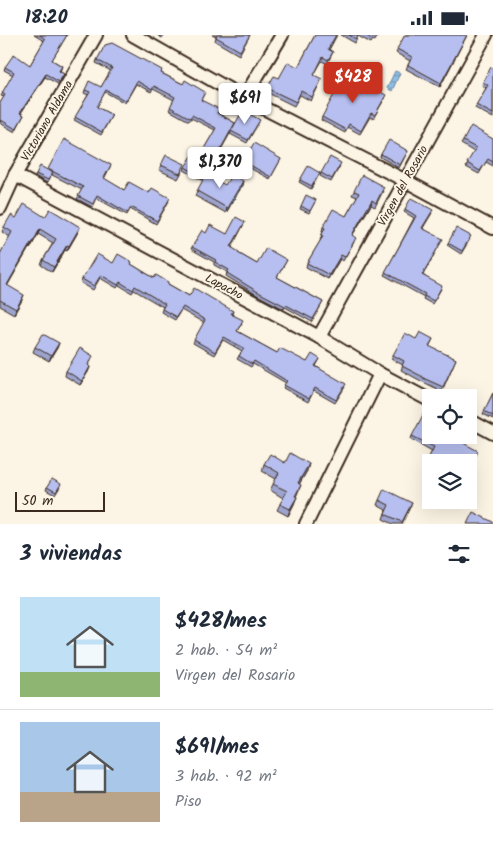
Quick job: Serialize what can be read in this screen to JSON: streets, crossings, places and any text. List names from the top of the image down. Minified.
{"streets":{"street":["Victoriano Aldama","Virgen del Rosario","Lapacho"]},"crossings":[["Victoriano Aldama","Lapacho"],["Virgen del Rosario","Lapacho"]],"scale_bar":"50 m","page":{"status":"18:20","price":["$428","$691","$1,370"],"scale":"50 m","heading":"3 viviendas","list":[{"name":"$428/mes","note":"2 hab. · 54 m² · Virgen del Rosario"},{"name":"$691/mes","note":"3 hab. · 92 m² · Piso"}]}}
